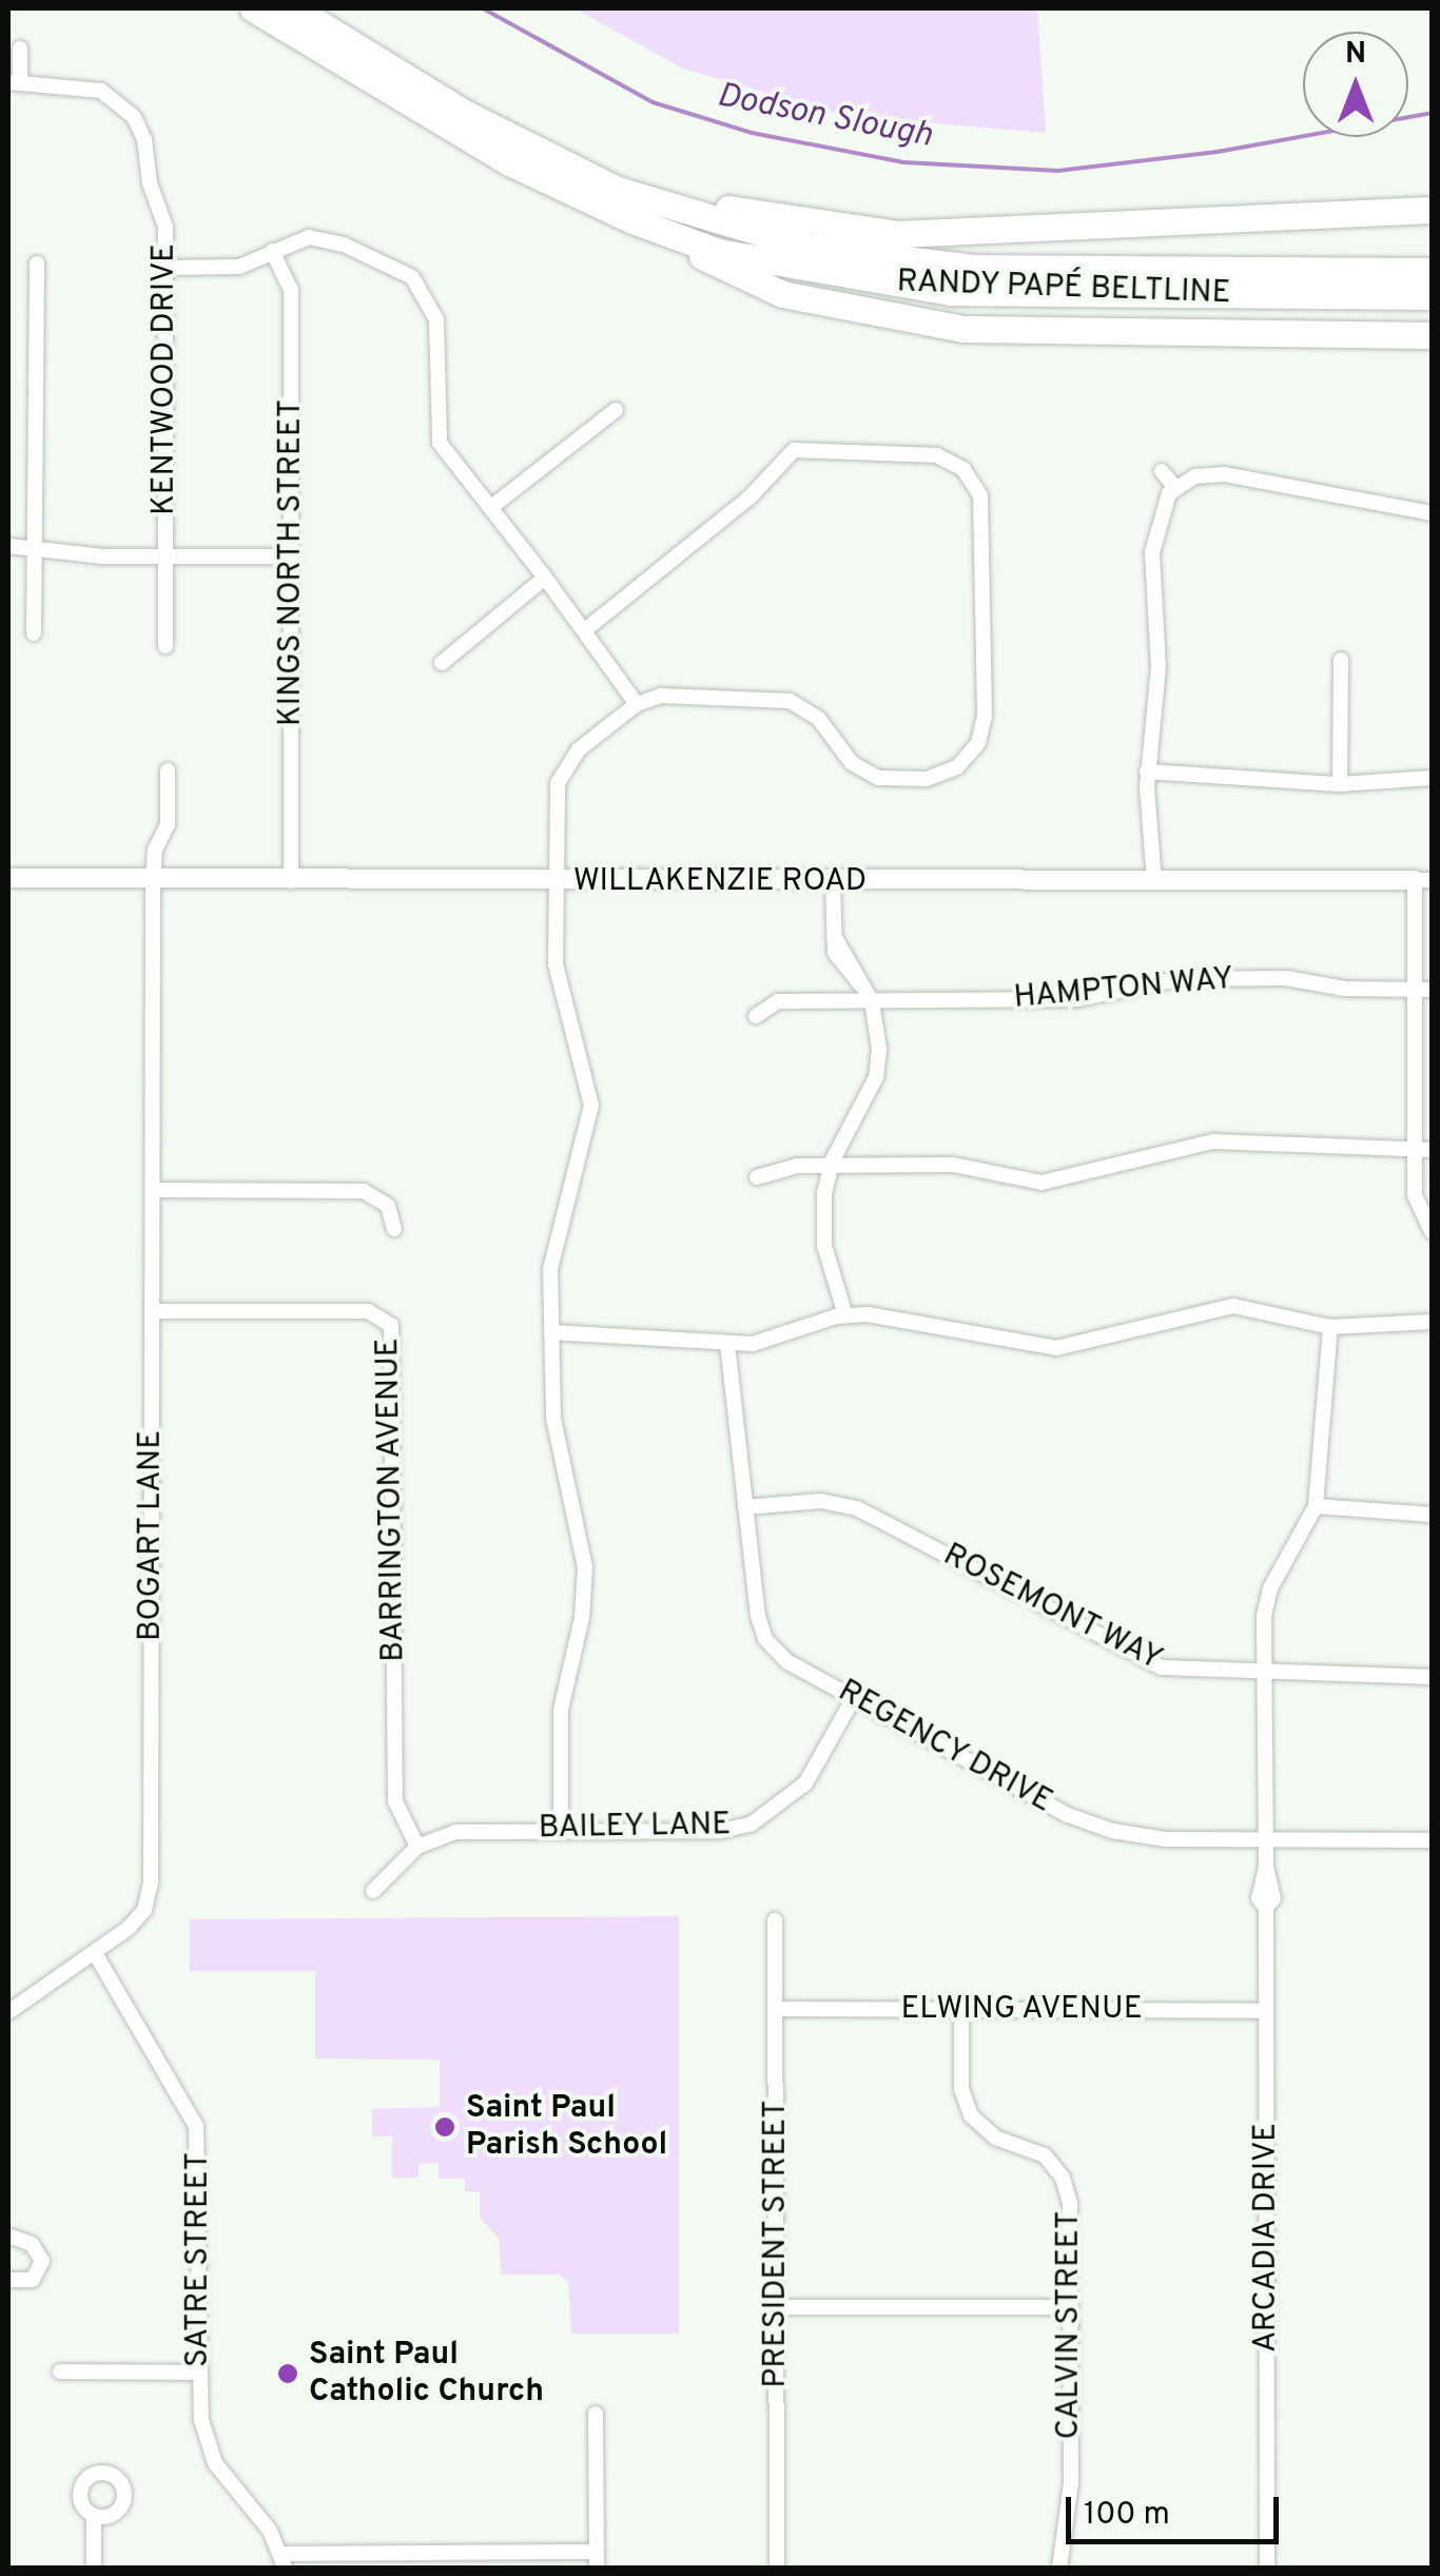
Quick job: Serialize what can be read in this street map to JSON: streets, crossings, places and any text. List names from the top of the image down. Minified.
{"streets":{"highway":["RANDY PAPÉ BELTLINE"],"street":["KENTWOOD DRIVE","KINGS NORTH STREET","WILLAKENZIE ROAD","HAMPTON WAY","BARRINGTON AVENUE","BOGART LANE","ROSEMONT WAY","REGENCY DRIVE","BAILEY LANE","ELWING AVENUE","ARCADIA DRIVE","PRESIDENT STREET","SATRE STREET","CALVIN STREET"]},"crossings":[["KINGS NORTH STREET","WILLAKENZIE ROAD"],["WILLAKENZIE ROAD","BOGART LANE"],["BARRINGTON AVENUE","BOGART LANE"],["BARRINGTON AVENUE","BAILEY LANE"],["BOGART LANE","SATRE STREET"],["ROSEMONT WAY","REGENCY DRIVE"],["ROSEMONT WAY","ARCADIA DRIVE"],["REGENCY DRIVE","BAILEY LANE"],["REGENCY DRIVE","ARCADIA DRIVE"],["ELWING AVENUE","ARCADIA DRIVE"],["ELWING AVENUE","PRESIDENT STREET"],["ELWING AVENUE","CALVIN STREET"]],"water":["Dodson Slough"],"places":["Saint Paul Parish School","Saint Paul Catholic Church"],"scale_bar":"100 m","north":"top"}
